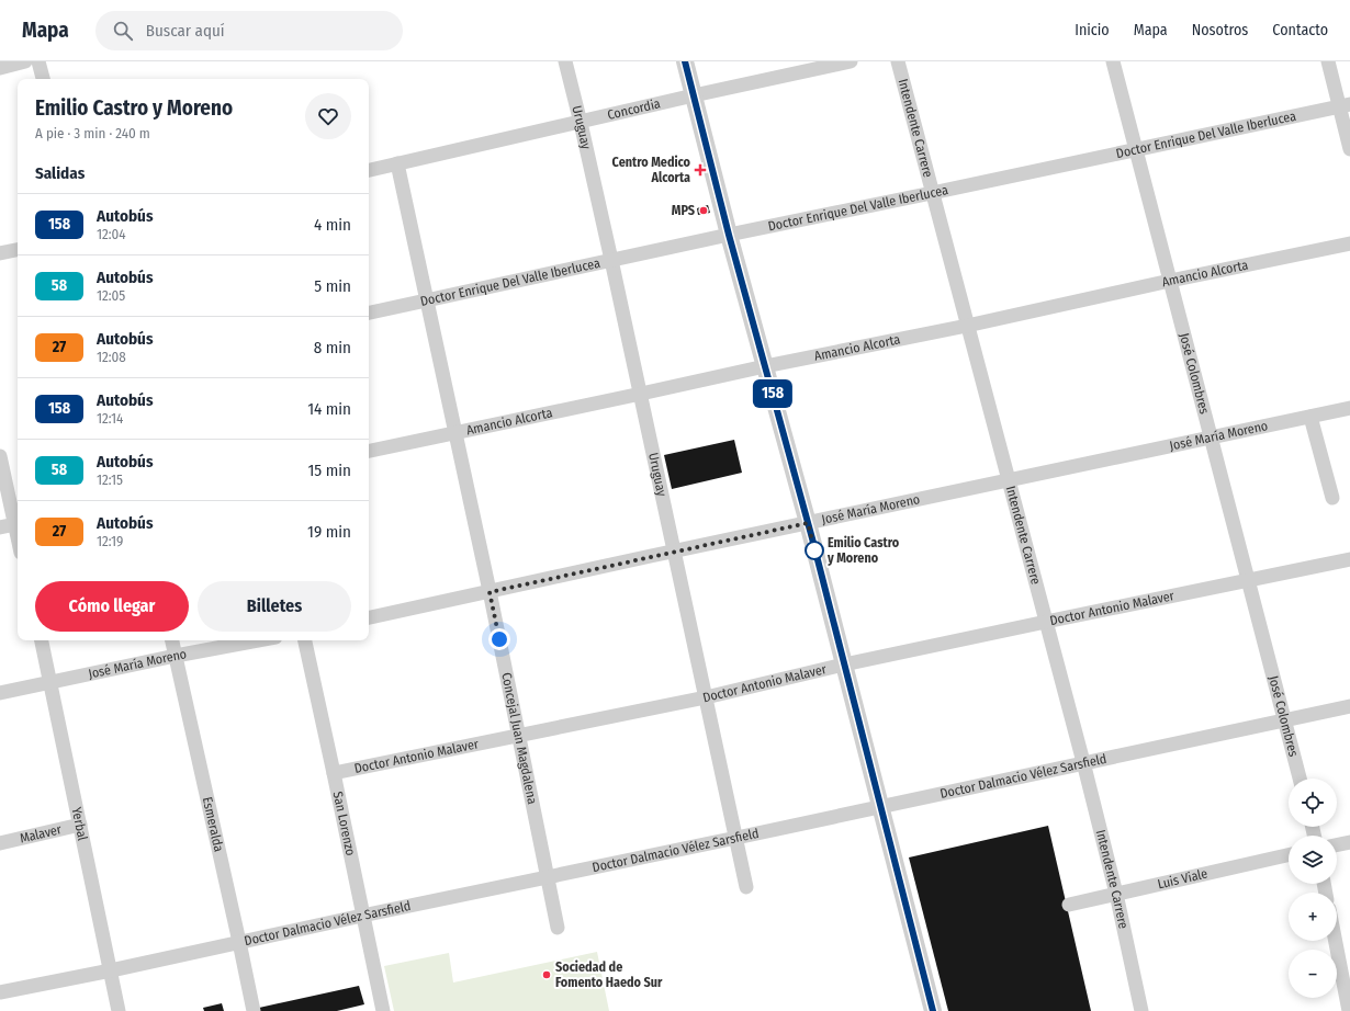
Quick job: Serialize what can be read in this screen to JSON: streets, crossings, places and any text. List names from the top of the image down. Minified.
{"streets":{"street":["Concordia","Uruguay","Intendente Carrere","Doctor Enrique Del Valle Iberlucea","Amancio Alcorta","José Colombres","José María Moreno","Doctor Antonio Malaver","Concejal Juan Magdalena","Doctor Dalmacio Vélez Sarsfield","Yerbal","Esmeralda","San Lorenzo","Malaver","Luis Viale"]},"crossings":[["Concordia","Uruguay"],["Concordia","Concejal Juan Magdalena"],["Uruguay","Doctor Enrique Del Valle Iberlucea"],["Uruguay","Amancio Alcorta"],["Uruguay","José María Moreno"],["Uruguay","Doctor Antonio Malaver"],["Uruguay","Doctor Dalmacio Vélez Sarsfield"],["Intendente Carrere","Doctor Enrique Del Valle Iberlucea"],["Intendente Carrere","Amancio Alcorta"],["Intendente Carrere","José María Moreno"],["Intendente Carrere","Doctor Antonio Malaver"],["Intendente Carrere","Doctor Dalmacio Vélez Sarsfield"],["Intendente Carrere","Luis Viale"],["Doctor Enrique Del Valle Iberlucea","José Colombres"],["Doctor Enrique Del Valle Iberlucea","Concejal Juan Magdalena"],["Amancio Alcorta","José Colombres"],["Amancio Alcorta","Concejal Juan Magdalena"],["José Colombres","José María Moreno"],["José Colombres","Doctor Antonio Malaver"],["José Colombres","Doctor Dalmacio Vélez Sarsfield"],["José María Moreno","Concejal Juan Magdalena"],["José María Moreno","Yerbal"],["José María Moreno","Esmeralda"],["Doctor Antonio Malaver","Concejal Juan Magdalena"],["Doctor Antonio Malaver","San Lorenzo"],["Concejal Juan Magdalena","Doctor Dalmacio Vélez Sarsfield"],["Doctor Dalmacio Vélez Sarsfield","Yerbal"],["Doctor Dalmacio Vélez Sarsfield","Esmeralda"],["Doctor Dalmacio Vélez Sarsfield","San Lorenzo"],["Yerbal","Malaver"]],"places":{"health":["Centro Medico Alcorta"],"other":["MPS","Emilio Castro y Moreno","Sociedad de Fomento Haedo Sur"]},"lines":["bus line 158"],"page":{"header":"Mapa","search":"Buscar aquí","nav":["Inicio","Mapa","Nosotros","Contacto"],"on_map":"158","heading":[["Emilio Castro y Moreno","A pie · 3 min · 240 m"],"Salidas"],"list":[{"mark":"158","name":"Autobús","note":"12:04","value":"4 min"},{"mark":"58","name":"Autobús","note":"12:05","value":"5 min"},{"mark":"27","name":"Autobús","note":"12:08","value":"8 min"},{"mark":"158","name":"Autobús","note":"12:14","value":"14 min"},{"mark":"58","name":"Autobús","note":"12:15","value":"15 min"},{"mark":"27","name":"Autobús","note":"12:19","value":"19 min"}],"buttons":["Cómo llegar","Billetes"],"map_buttons":["+","−"]}}
